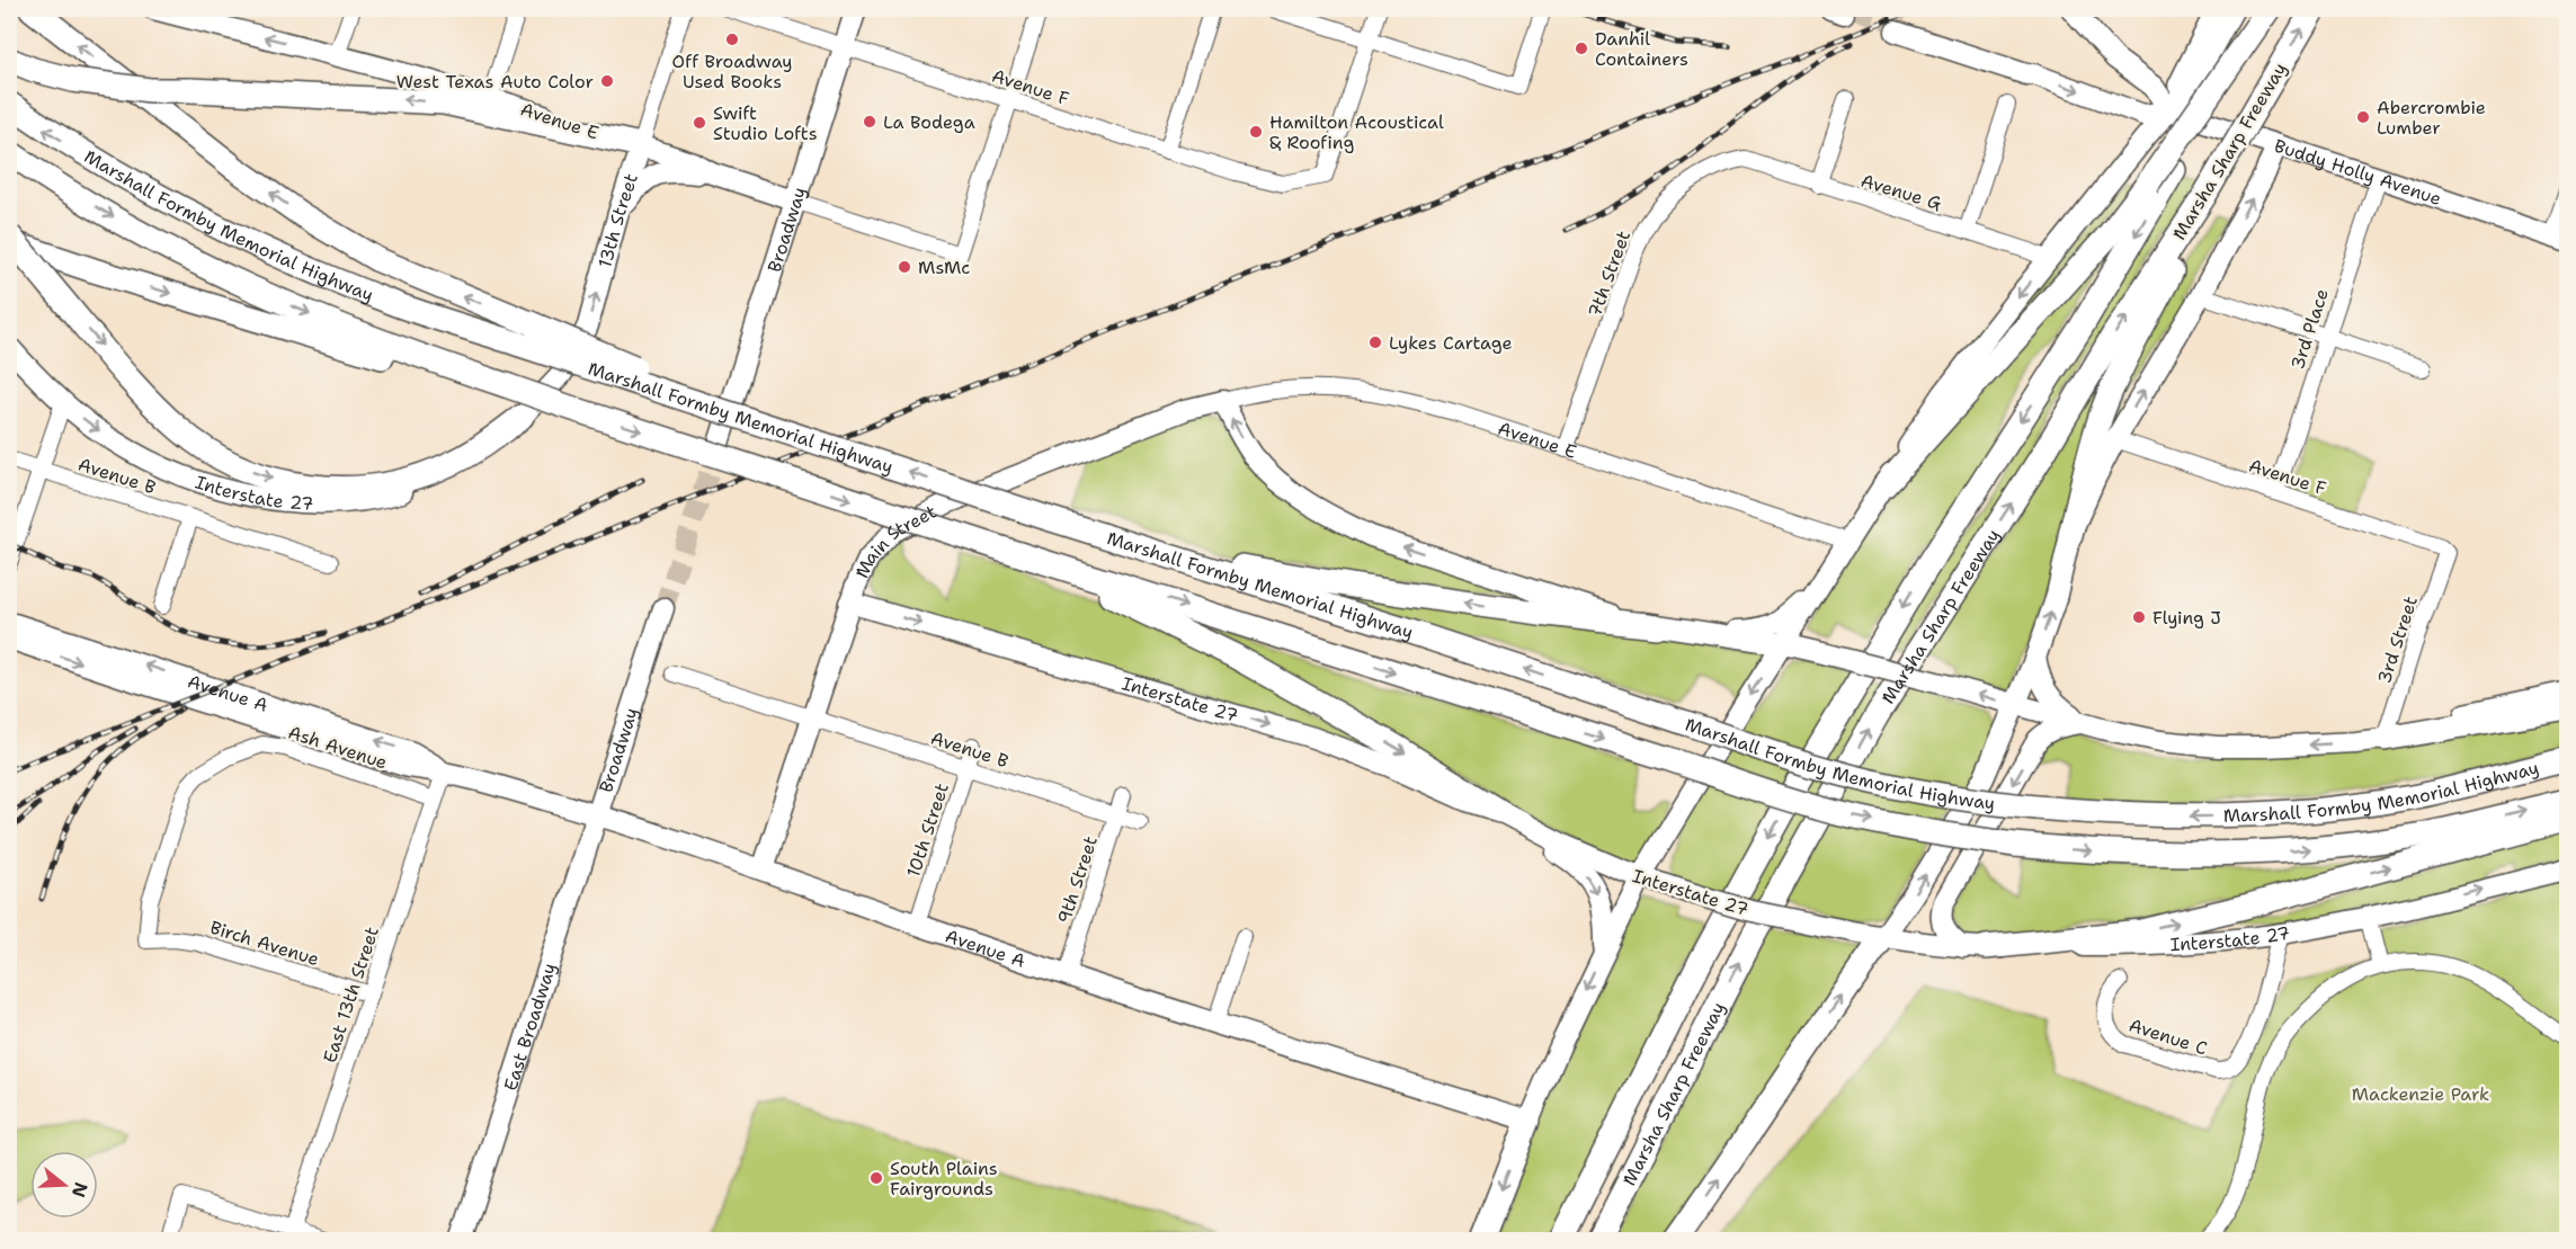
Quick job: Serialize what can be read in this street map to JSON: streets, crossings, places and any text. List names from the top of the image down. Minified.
{"streets":{"highway":["Marsha Sharp Freeway","Marshall Formby Memorial Highway"],"main road":["Avenue E","Buddy Holly Avenue","13th Street","Broadway","Interstate 27","Main Street","Avenue A","East Broadway"],"street":["Avenue F","Avenue G","7th Street","3rd Place","Avenue B","3rd Street","Ash Avenue","10th Street","9th Street","Birch Avenue","East 13th Street","Avenue C"]},"crossings":[["Avenue F","Avenue E"],["Avenue F","Marsha Sharp Freeway"],["Avenue F","Broadway"],["Avenue F","3rd Place"],["Avenue F","3rd Street"],["Avenue E","13th Street"],["Avenue E","Broadway"],["Avenue E","7th Street"],["Avenue E","Main Street"],["Marsha Sharp Freeway","Buddy Holly Avenue"],["Marsha Sharp Freeway","Interstate 27"],["Buddy Holly Avenue","3rd Place"],["Avenue G","7th Street"],["13th Street","Interstate 27"],["Broadway","Avenue A"],["Broadway","East Broadway"],["Avenue B","Main Street"],["Avenue B","10th Street"],["Avenue B","9th Street"],["Interstate 27","Main Street"],["Interstate 27","Avenue C"],["Main Street","Avenue A"],["Avenue A","10th Street"],["Avenue A","9th Street"],["Avenue A","East 13th Street"],["Avenue A","East Broadway"],["Ash Avenue","Birch Avenue"],["Ash Avenue","East 13th Street"],["Birch Avenue","East 13th Street"]],"one_way":["Buddy Holly Avenue","13th Street","Interstate 27"],"parks":["Mackenzie Park"],"places":["Off Broadway Used Books","Danhil Containers","West Texas Auto Color","Abercrombie Lumber","La Bodega","Swift Studio Lofts","Hamilton Acoustical & Roofing","MsMc","Lykes Cartage","Flying J","South Plains Fairgrounds"],"north":"right"}
